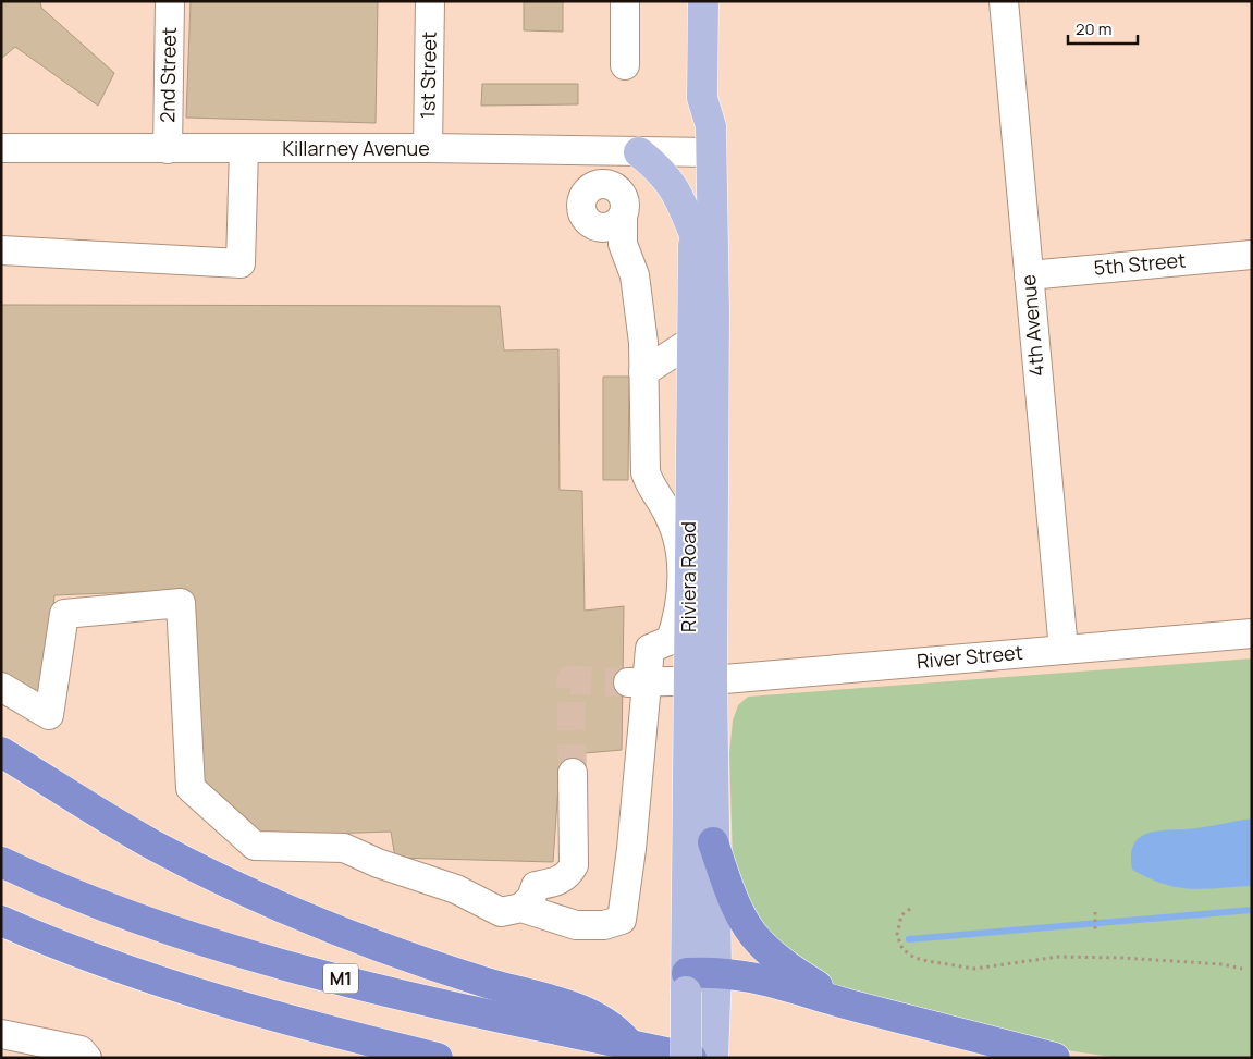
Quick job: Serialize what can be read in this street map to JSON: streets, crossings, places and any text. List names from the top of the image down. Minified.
{"streets":{"highway":["M1"],"main road":["Riviera Road"],"street":["2nd Street","1st Street","Killarney Avenue","5th Street","4th Avenue","River Street"]},"crossings":[["2nd Street","Killarney Avenue"],["1st Street","Killarney Avenue"],["Killarney Avenue","Riviera Road"],["5th Street","4th Avenue"],["4th Avenue","River Street"],["Riviera Road","River Street"]],"scale_bar":"20 m"}
